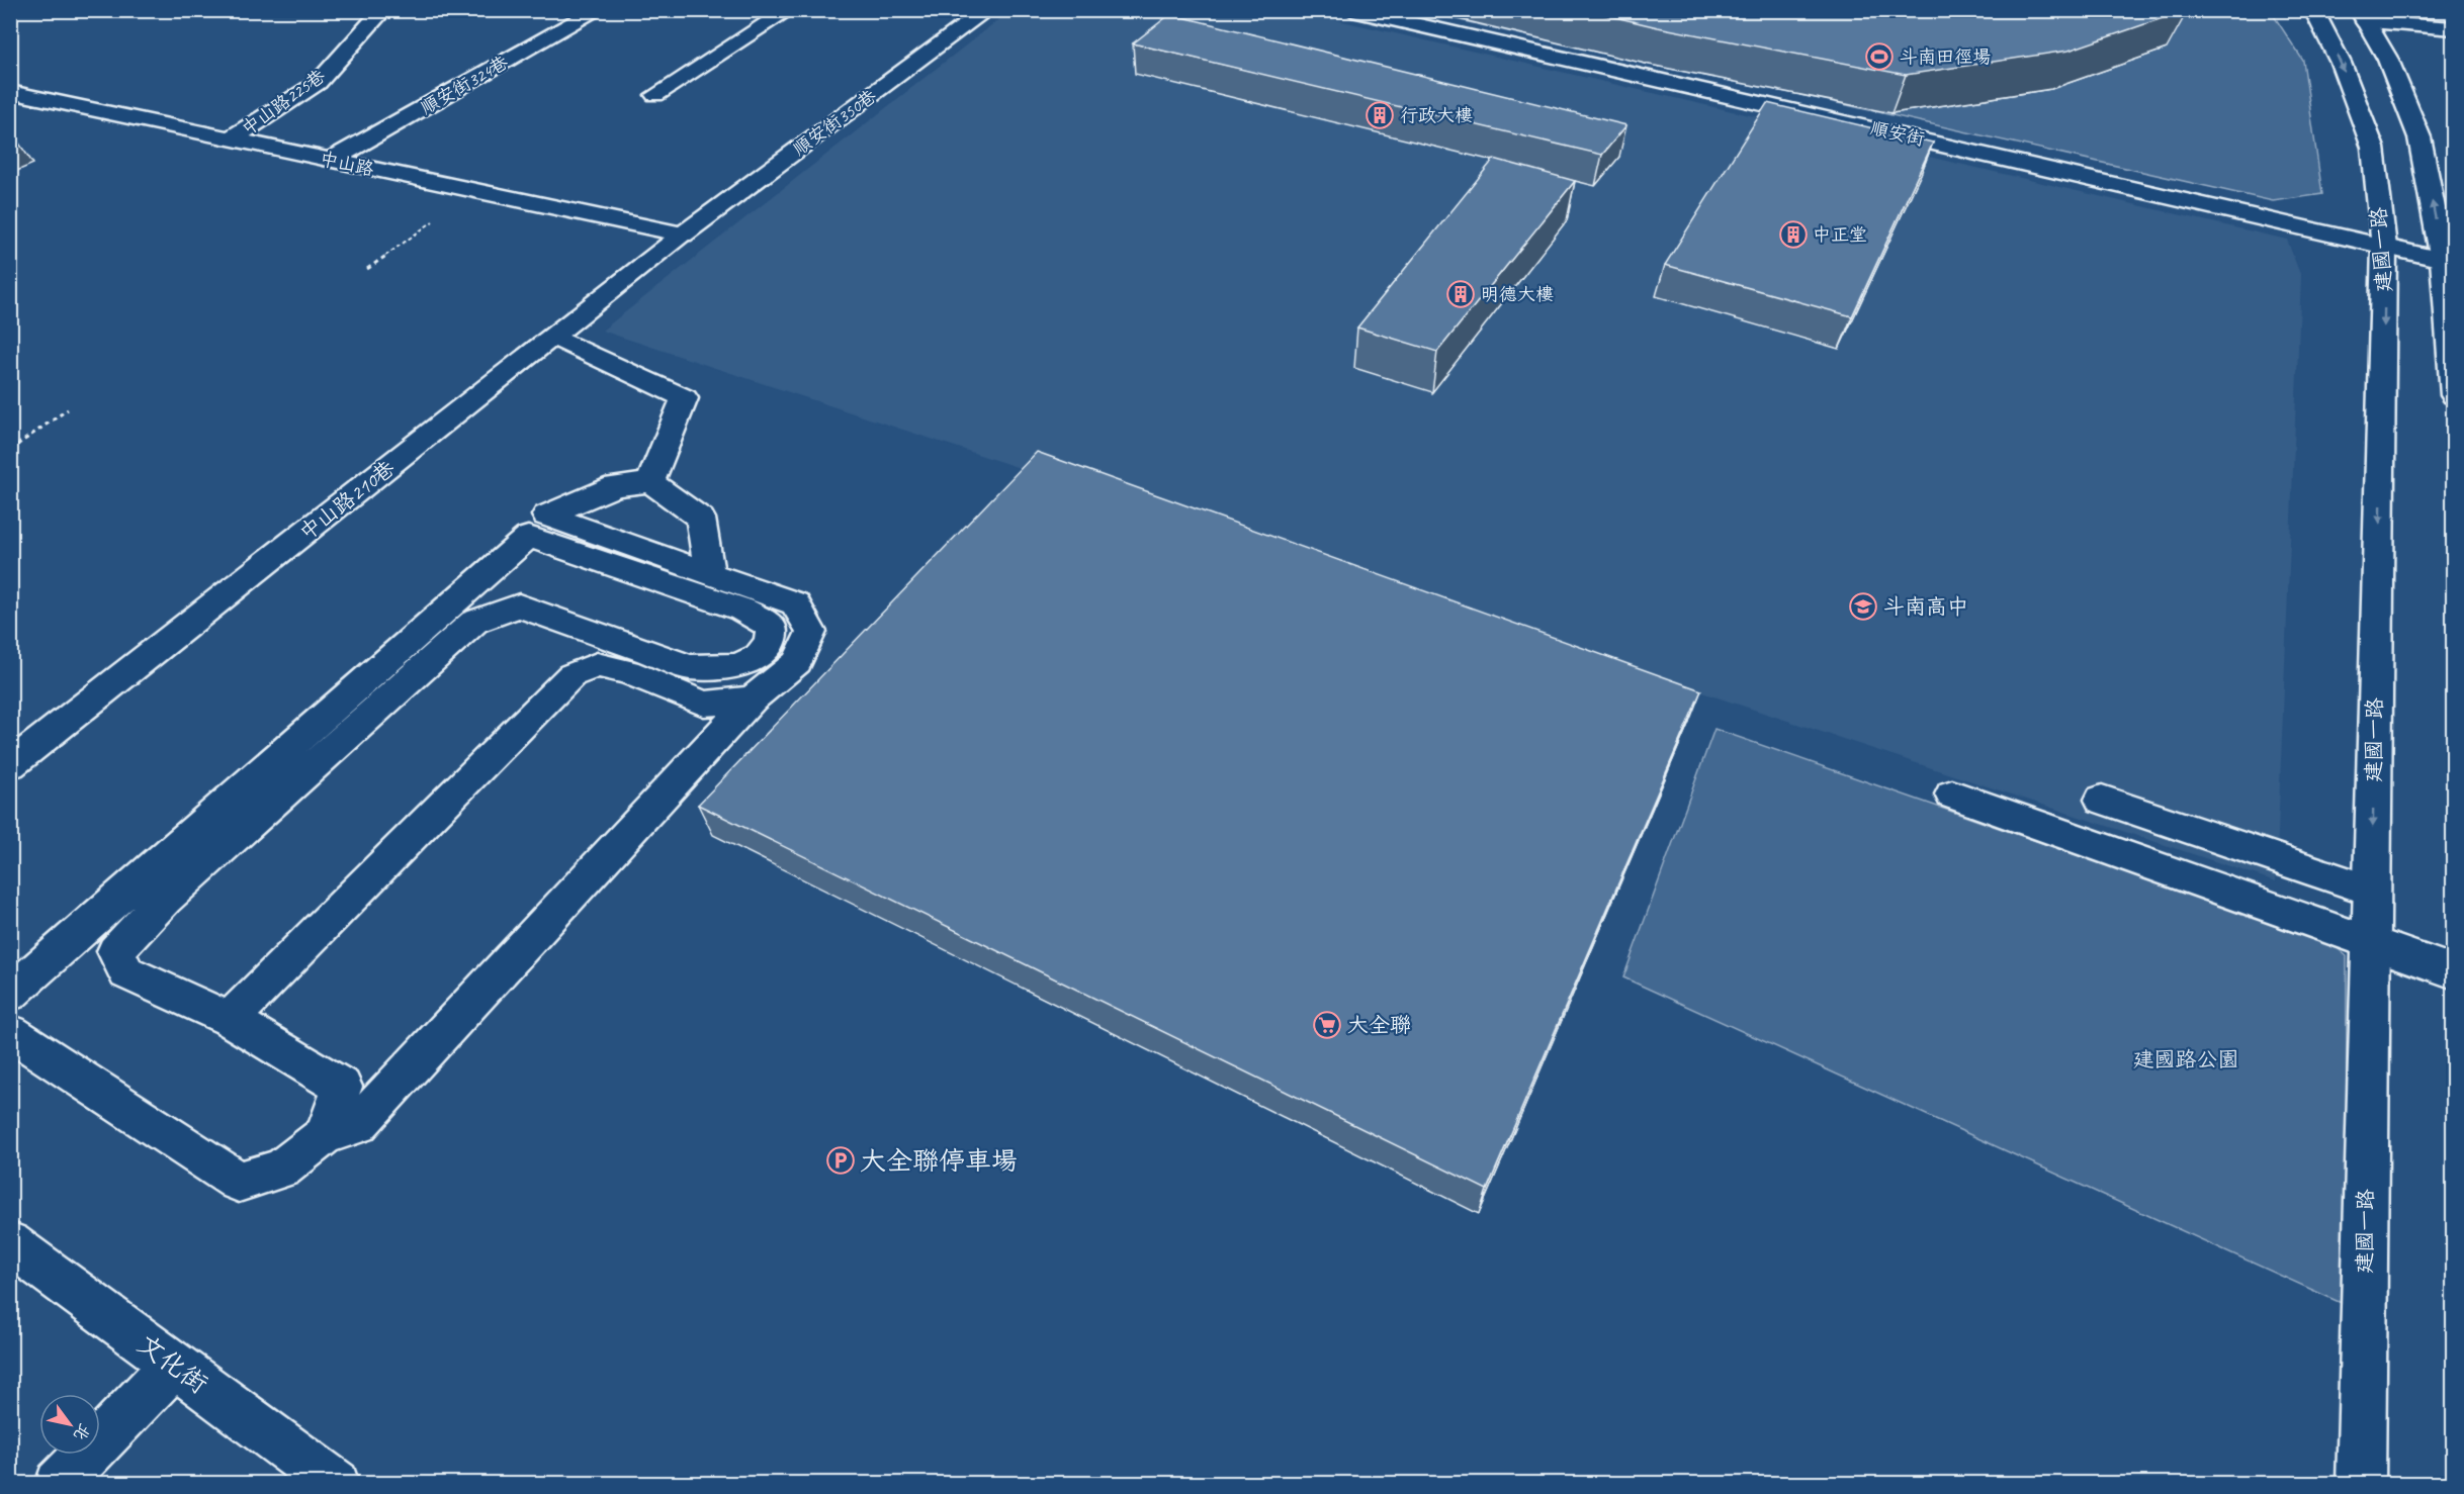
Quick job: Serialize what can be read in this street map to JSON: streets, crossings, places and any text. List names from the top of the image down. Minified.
{"streets":{"street":["順安街324巷","中山路225巷","順安街350巷","順安街","中山路","建國一路","中山路210巷","文化街"]},"crossings":[["順安街324巷","中山路"],["中山路225巷","中山路"],["順安街350巷","中山路"],["順安街350巷","中山路210巷"],["順安街","建國一路"],["中山路","中山路210巷"]],"parks":["建國路公園"],"places":{"sports":["斗南田徑場"],"building":["行政大樓","中正堂","明德大樓"],"school or university":["斗南高中"],"supermarket":["大全聯"],"parking":["大全聯停車場"]},"north":"bottom right"}
